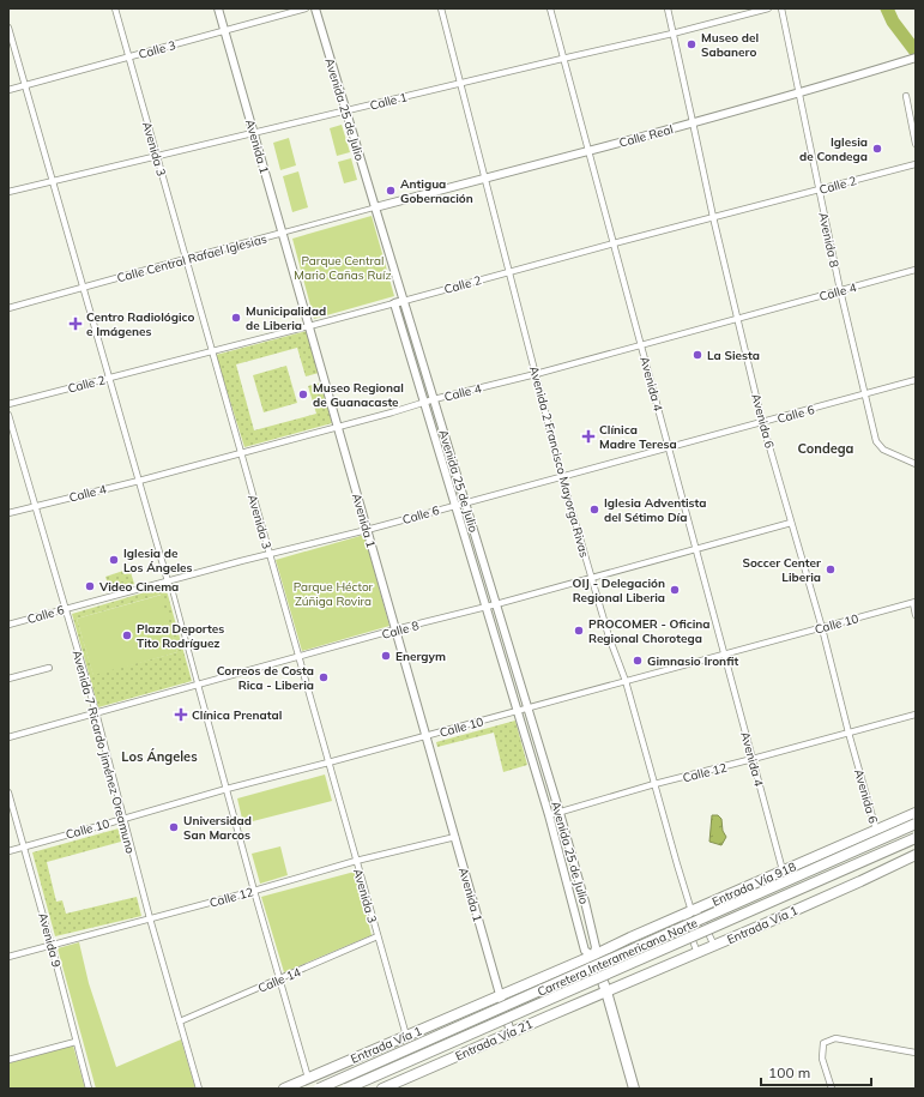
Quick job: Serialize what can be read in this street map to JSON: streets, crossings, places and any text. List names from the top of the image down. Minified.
{"streets":{"main road":["Avenida 25 de Julio","Entrada Vía 918","Entrada Vía 1","Carretera Interamericana Norte","Entrada Vía 21"],"street":["Calle 3","Calle 1","Calle Real","Avenida 1","Avenida 3","Calle 2","Avenida 8","Calle Central Rafael Iglesias","Calle 4","Avenida 4","Calle 6","Avenida 6","Avenida 2 Francisco Mayorga Rivas","Calle 10","Calle 8","Avenida 7 Ricardo Jiménez Oreamuno","Calle 12","Avenida 9","Calle 14"]},"crossings":[["Calle 3","Avenida 1"],["Calle 3","Avenida 3"],["Calle 1","Avenida 25 de Julio"],["Calle 1","Avenida 1"],["Calle 1","Avenida 3"],["Calle 1","Avenida 4"],["Calle 1","Avenida 6"],["Calle 1","Avenida 2 Francisco Mayorga Rivas"],["Avenida 25 de Julio","Calle Real"],["Avenida 25 de Julio","Calle 2"],["Avenida 25 de Julio","Calle Central Rafael Iglesias"],["Avenida 25 de Julio","Calle 4"],["Avenida 25 de Julio","Calle 6"],["Avenida 25 de Julio","Calle 10"],["Avenida 25 de Julio","Calle 8"],["Avenida 25 de Julio","Calle 12"],["Avenida 25 de Julio","Entrada Vía 918"],["Avenida 25 de Julio","Entrada Vía 1"],["Avenida 25 de Julio","Entrada Vía 21"],["Calle Real","Avenida 8"],["Calle Real","Calle Central Rafael Iglesias"],["Calle Real","Avenida 4"],["Calle Real","Avenida 6"],["Calle Real","Avenida 2 Francisco Mayorga Rivas"],["Avenida 1","Calle 2"],["Avenida 1","Calle Central Rafael Iglesias"],["Avenida 1","Calle 4"],["Avenida 1","Calle 6"],["Avenida 1","Calle 10"],["Avenida 1","Calle 8"],["Avenida 1","Calle 12"],["Avenida 1","Entrada Vía 1"],["Avenida 1","Entrada Vía 21"],["Avenida 3","Calle 2"],["Avenida 3","Calle Central Rafael Iglesias"],["Avenida 3","Calle 4"],["Avenida 3","Calle 6"],["Avenida 3","Calle 10"],["Avenida 3","Calle 8"],["Avenida 3","Calle 12"],["Avenida 3","Entrada Vía 1"],["Avenida 3","Calle 14"],["Calle 2","Avenida 8"],["Calle 2","Avenida 4"],["Calle 2","Avenida 6"],["Calle 2","Avenida 2 Francisco Mayorga Rivas"],["Avenida 8","Calle 4"],["Avenida 8","Calle 6"],["Calle 4","Avenida 4"],["Calle 4","Avenida 6"],["Calle 4","Avenida 2 Francisco Mayorga Rivas"],["Calle 4","Avenida 7 Ricardo Jiménez Oreamuno"],["Avenida 4","Calle 6"],["Avenida 4","Calle 10"],["Avenida 4","Calle 8"],["Avenida 4","Calle 12"],["Avenida 4","Entrada Vía 918"],["Calle 6","Avenida 6"],["Calle 6","Avenida 2 Francisco Mayorga Rivas"],["Calle 6","Avenida 7 Ricardo Jiménez Oreamuno"],["Avenida 6","Calle 10"],["Avenida 6","Calle 8"],["Avenida 6","Calle 12"],["Avenida 6","Entrada Vía 918"],["Avenida 2 Francisco Mayorga Rivas","Calle 10"],["Avenida 2 Francisco Mayorga Rivas","Calle 8"],["Avenida 2 Francisco Mayorga Rivas","Calle 12"],["Avenida 2 Francisco Mayorga Rivas","Entrada Vía 918"],["Calle 10","Avenida 7 Ricardo Jiménez Oreamuno"],["Calle 10","Avenida 9"],["Calle 8","Avenida 7 Ricardo Jiménez Oreamuno"],["Avenida 7 Ricardo Jiménez Oreamuno","Calle 12"],["Avenida 7 Ricardo Jiménez Oreamuno","Calle 14"],["Calle 12","Avenida 9"],["Entrada Vía 918","Entrada Vía 1"],["Entrada Vía 1","Entrada Vía 21"]],"districts":["Condega","Los Ángeles"],"parks":["Parque Central Mario Cañas Ruíz","Parque Héctor Zúñiga Rovira"],"places":{"other":["Museo del Sabanero","Iglesia de Condega","Antigua Gobernación","Municipalidad de Liberia","La Siesta","Museo Regional de Guanacaste","Iglesia Adventista del Sétimo Día","Iglesia de Los Ángeles","Soccer Center Liberia","Video Cinema","OIJ - Delegación Regional Liberia","PROCOMER - Oficina Regional Chorotega","Plaza Deportes Tito Rodríguez","Energym","Gimnasio Ironfit","Correos de Costa Rica - Liberia","Universidad San Marcos"],"health":["Centro Radiológico e Imágenes","Clínica Madre Teresa","Clínica Prenatal"]},"scale_bar":"100 m"}
